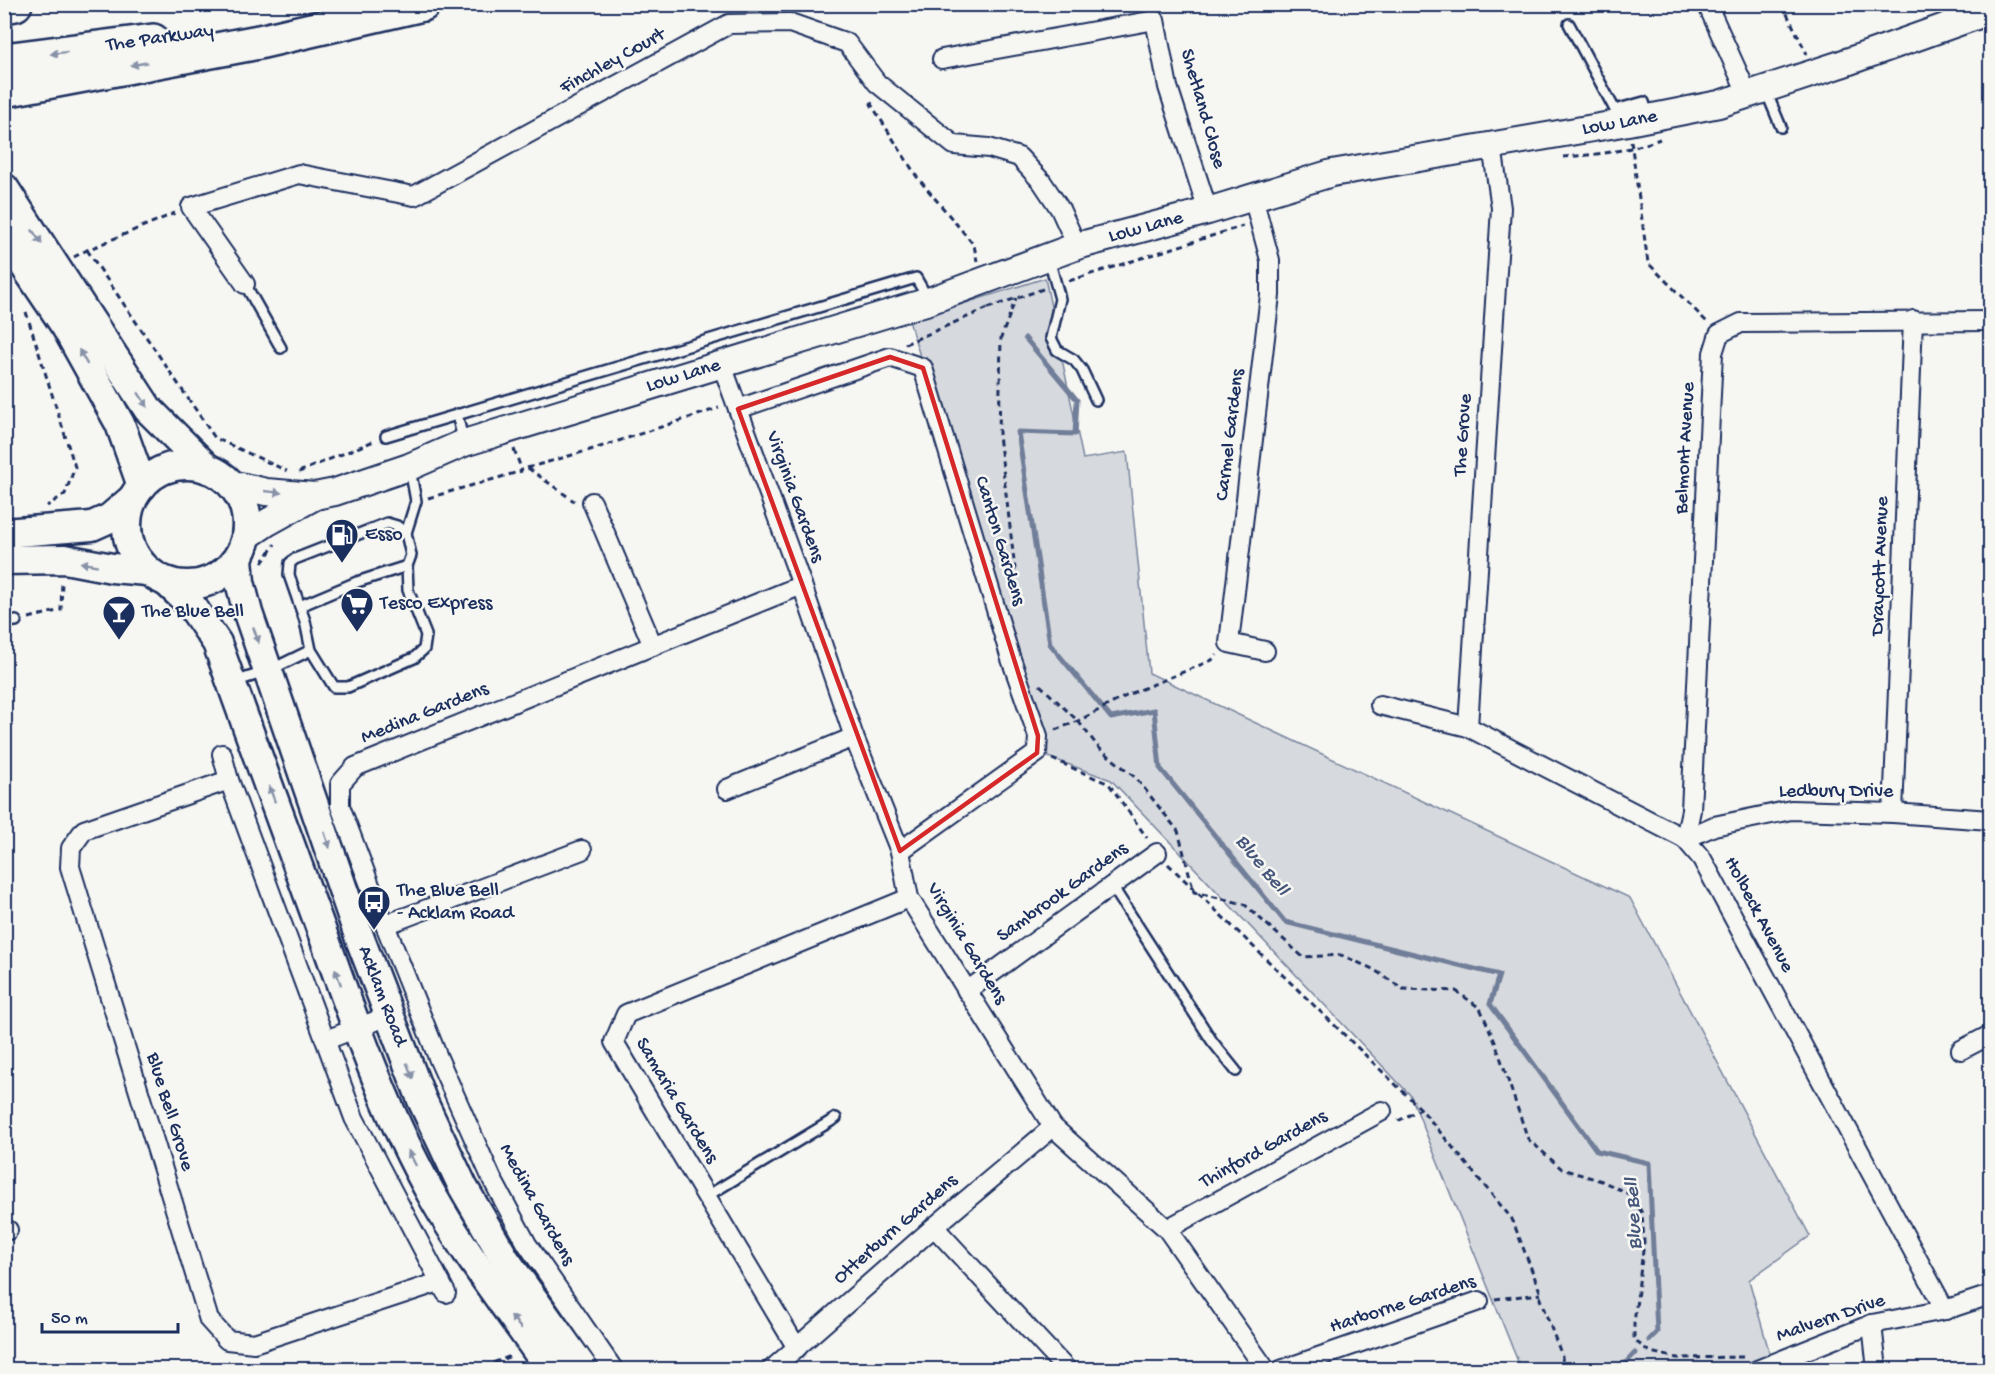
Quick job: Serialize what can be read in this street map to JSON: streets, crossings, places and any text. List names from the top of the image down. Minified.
{"streets":{"highway":["The Parkway"],"main road":["Low Lane","Acklam Road"],"street":["Finchley Court","Shetland Close","Carmel Gardens","The Grove","Belmont Avenue","Virginia Gardens","Canton Gardens","Draycott Avenue","Medina Gardens","Ledbury Drive","Sambrook Gardens","Holbeck Avenue","Samaria Gardens","Blue Bell Grove","Thinford Gardens","Otterburn Gardens","Harborne Gardens","Malvern Drive"]},"crossings":[["Finchley Court","Low Lane"],["Shetland Close","Low Lane"],["Low Lane","Carmel Gardens"],["Low Lane","The Grove"],["Low Lane","Virginia Gardens"],["Low Lane","Acklam Road"],["The Grove","Holbeck Avenue"],["Belmont Avenue","Ledbury Drive"],["Belmont Avenue","Holbeck Avenue"],["Virginia Gardens","Medina Gardens"],["Virginia Gardens","Sambrook Gardens"],["Virginia Gardens","Samaria Gardens"],["Virginia Gardens","Thinford Gardens"],["Virginia Gardens","Otterburn Gardens"],["Draycott Avenue","Ledbury Drive"],["Ledbury Drive","Holbeck Avenue"],["Holbeck Avenue","Malvern Drive"],["Samaria Gardens","Otterburn Gardens"]],"water":["Blue Bell"],"places":{"fuel station":["Esso"],"supermarket":["Tesco Express"],"bar":["The Blue Bell"],"bus stop":["The Blue Bell - Acklam Road"]},"scale_bar":"50 m"}
